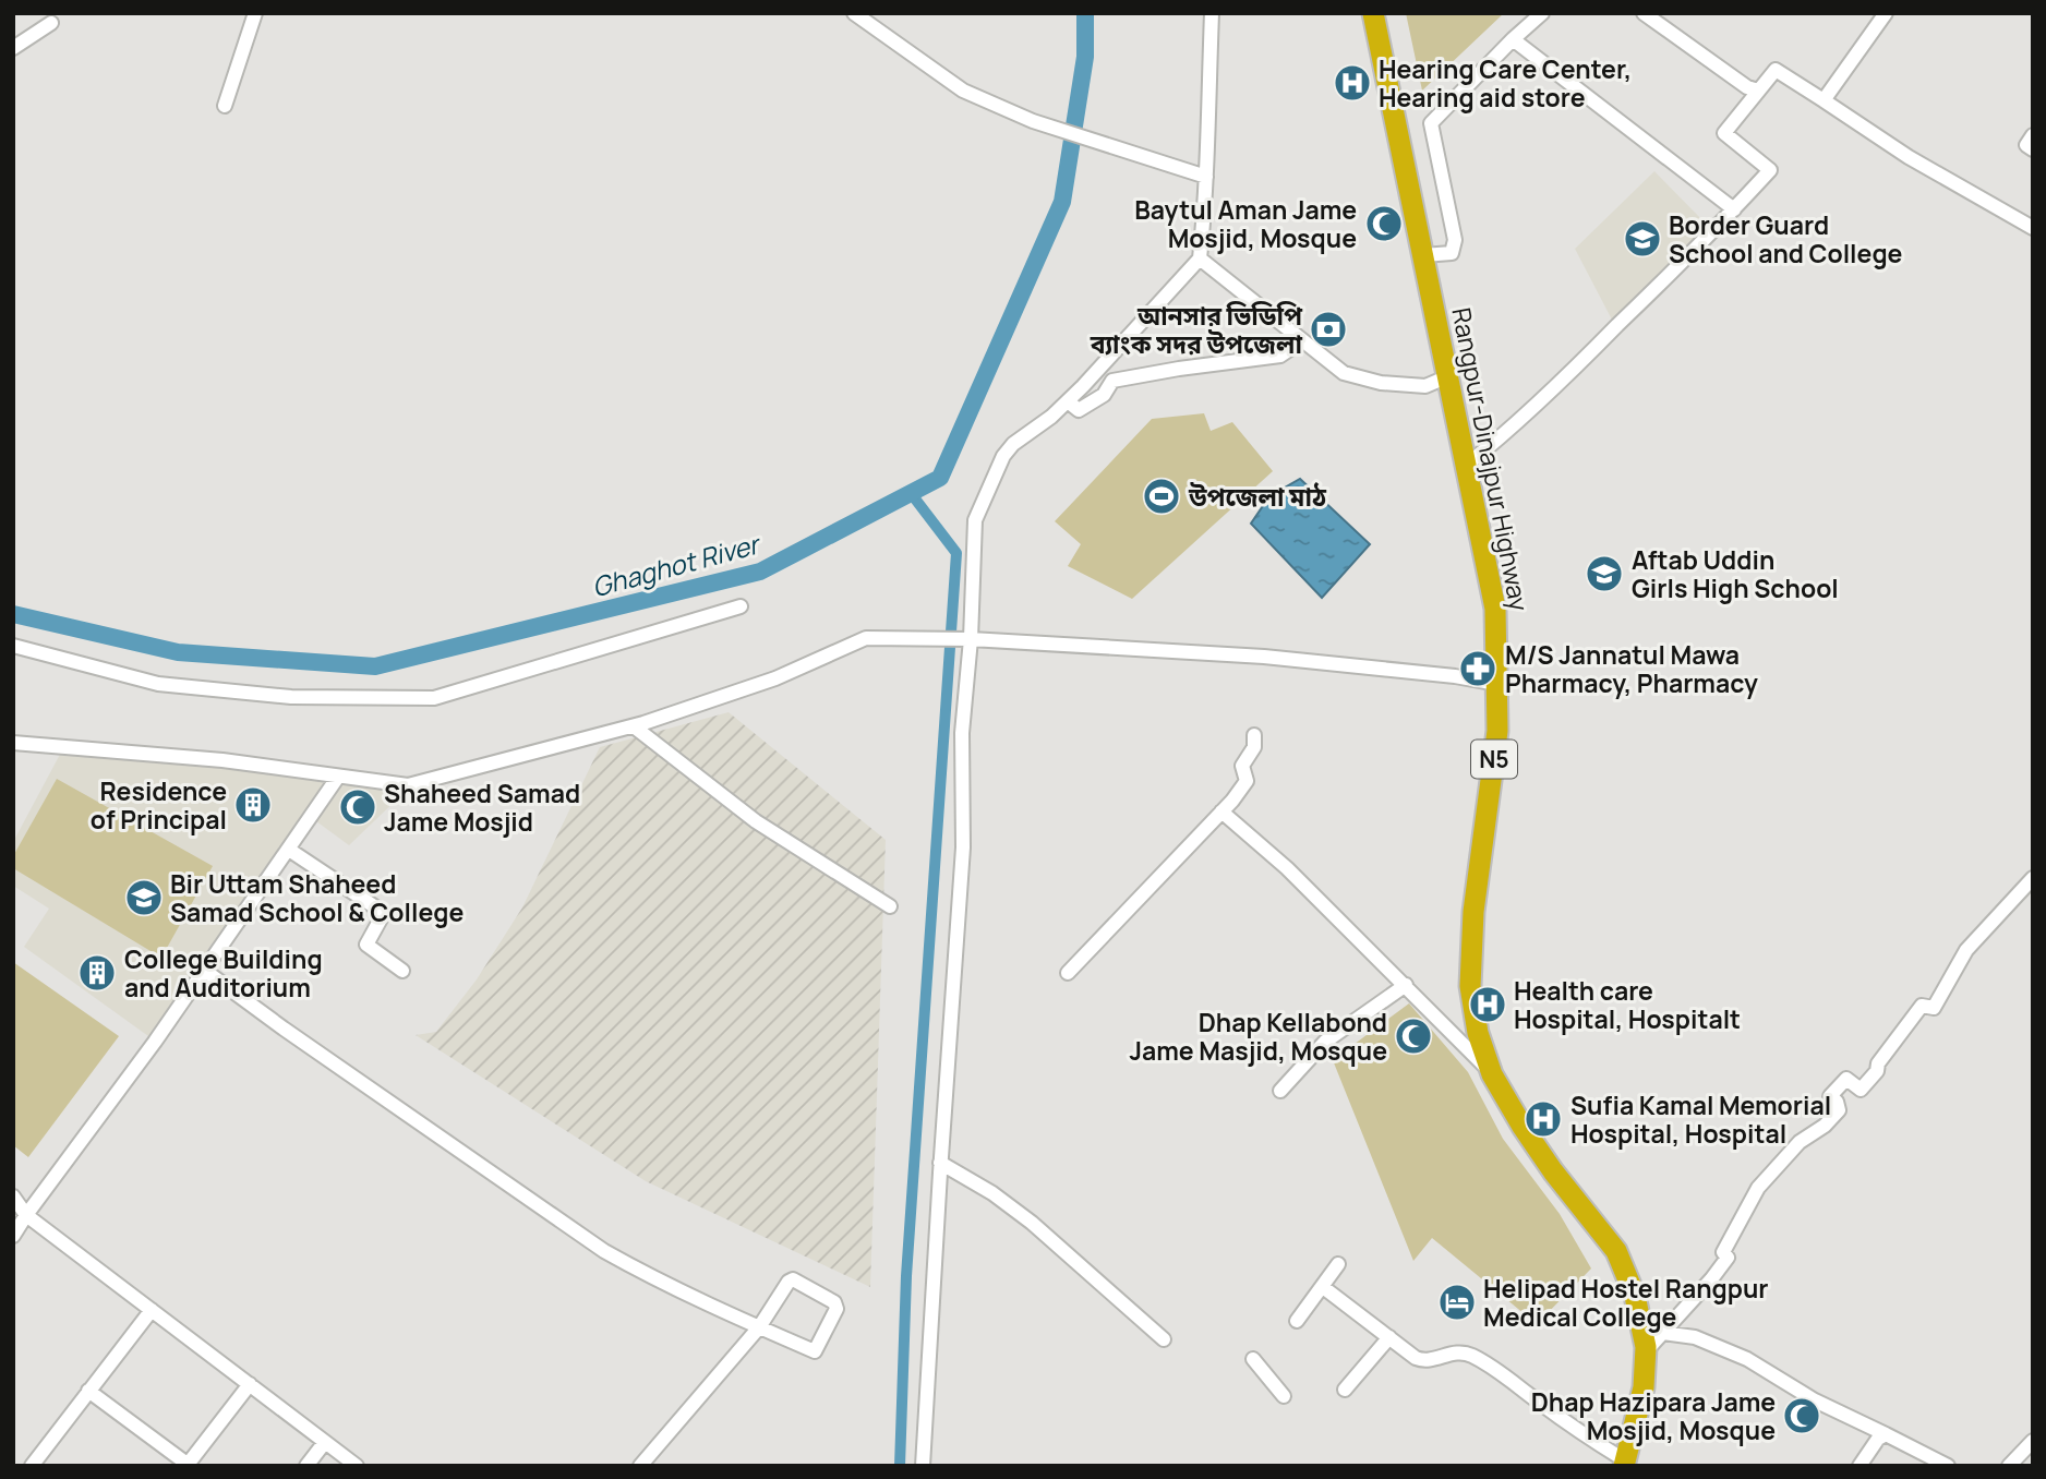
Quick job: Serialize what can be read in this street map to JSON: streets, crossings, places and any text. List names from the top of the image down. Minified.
{"streets":{"highway":["Rangpur-Dinajpur Highway","N5"]},"water":["Ghaghot River"],"places":{"hospital":["Hearing Care Center, Hearing aid store","Health care Hospital, Hospitalt","Sufia Kamal Memorial Hospital, Hospital"],"mosque":["Baytul Aman Jame Mosjid, Mosque","Shaheed Samad Jame Mosjid","Dhap Kellabond Jame Masjid, Mosque","Dhap Hazipara Jame Mosjid, Mosque"],"school or university":["Border Guard School and College","Aftab Uddin Girls High School","Bir Uttam Shaheed Samad School & College"],"bank":["আনসার ভিডিপি ব্যাংক সদর উপজেলা"],"sports":["উপজেলা মাঠ"],"pharmacy":["M/S Jannatul Mawa Pharmacy, Pharmacy"],"building":["Residence of Principal","College Building and Auditorium"],"hotel":["Helipad Hostel Rangpur Medical College"]}}
